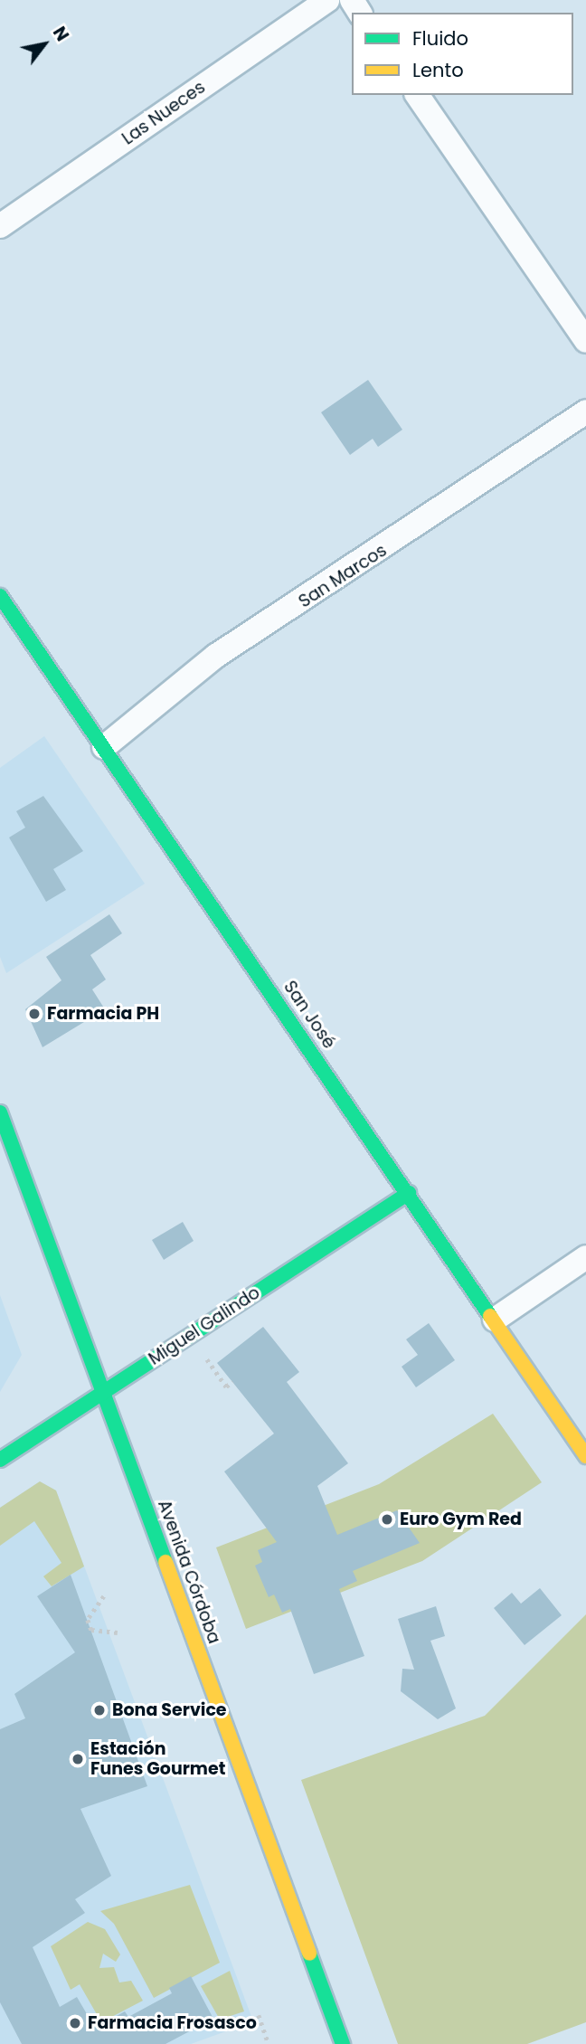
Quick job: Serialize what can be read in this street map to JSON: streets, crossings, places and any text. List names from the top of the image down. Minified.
{"streets":{"street":["Las Nueces","San Marcos","San José","Miguel Galindo","Avenida Córdoba"]},"crossings":[["San Marcos","San José"],["San José","Miguel Galindo"],["Miguel Galindo","Avenida Córdoba"]],"places":["Farmacia PH","Euro Gym Red","Bona Service","Estación Funes Gourmet","Farmacia Frosasco"],"legend":["Fluido","Lento"],"north":"top right"}
